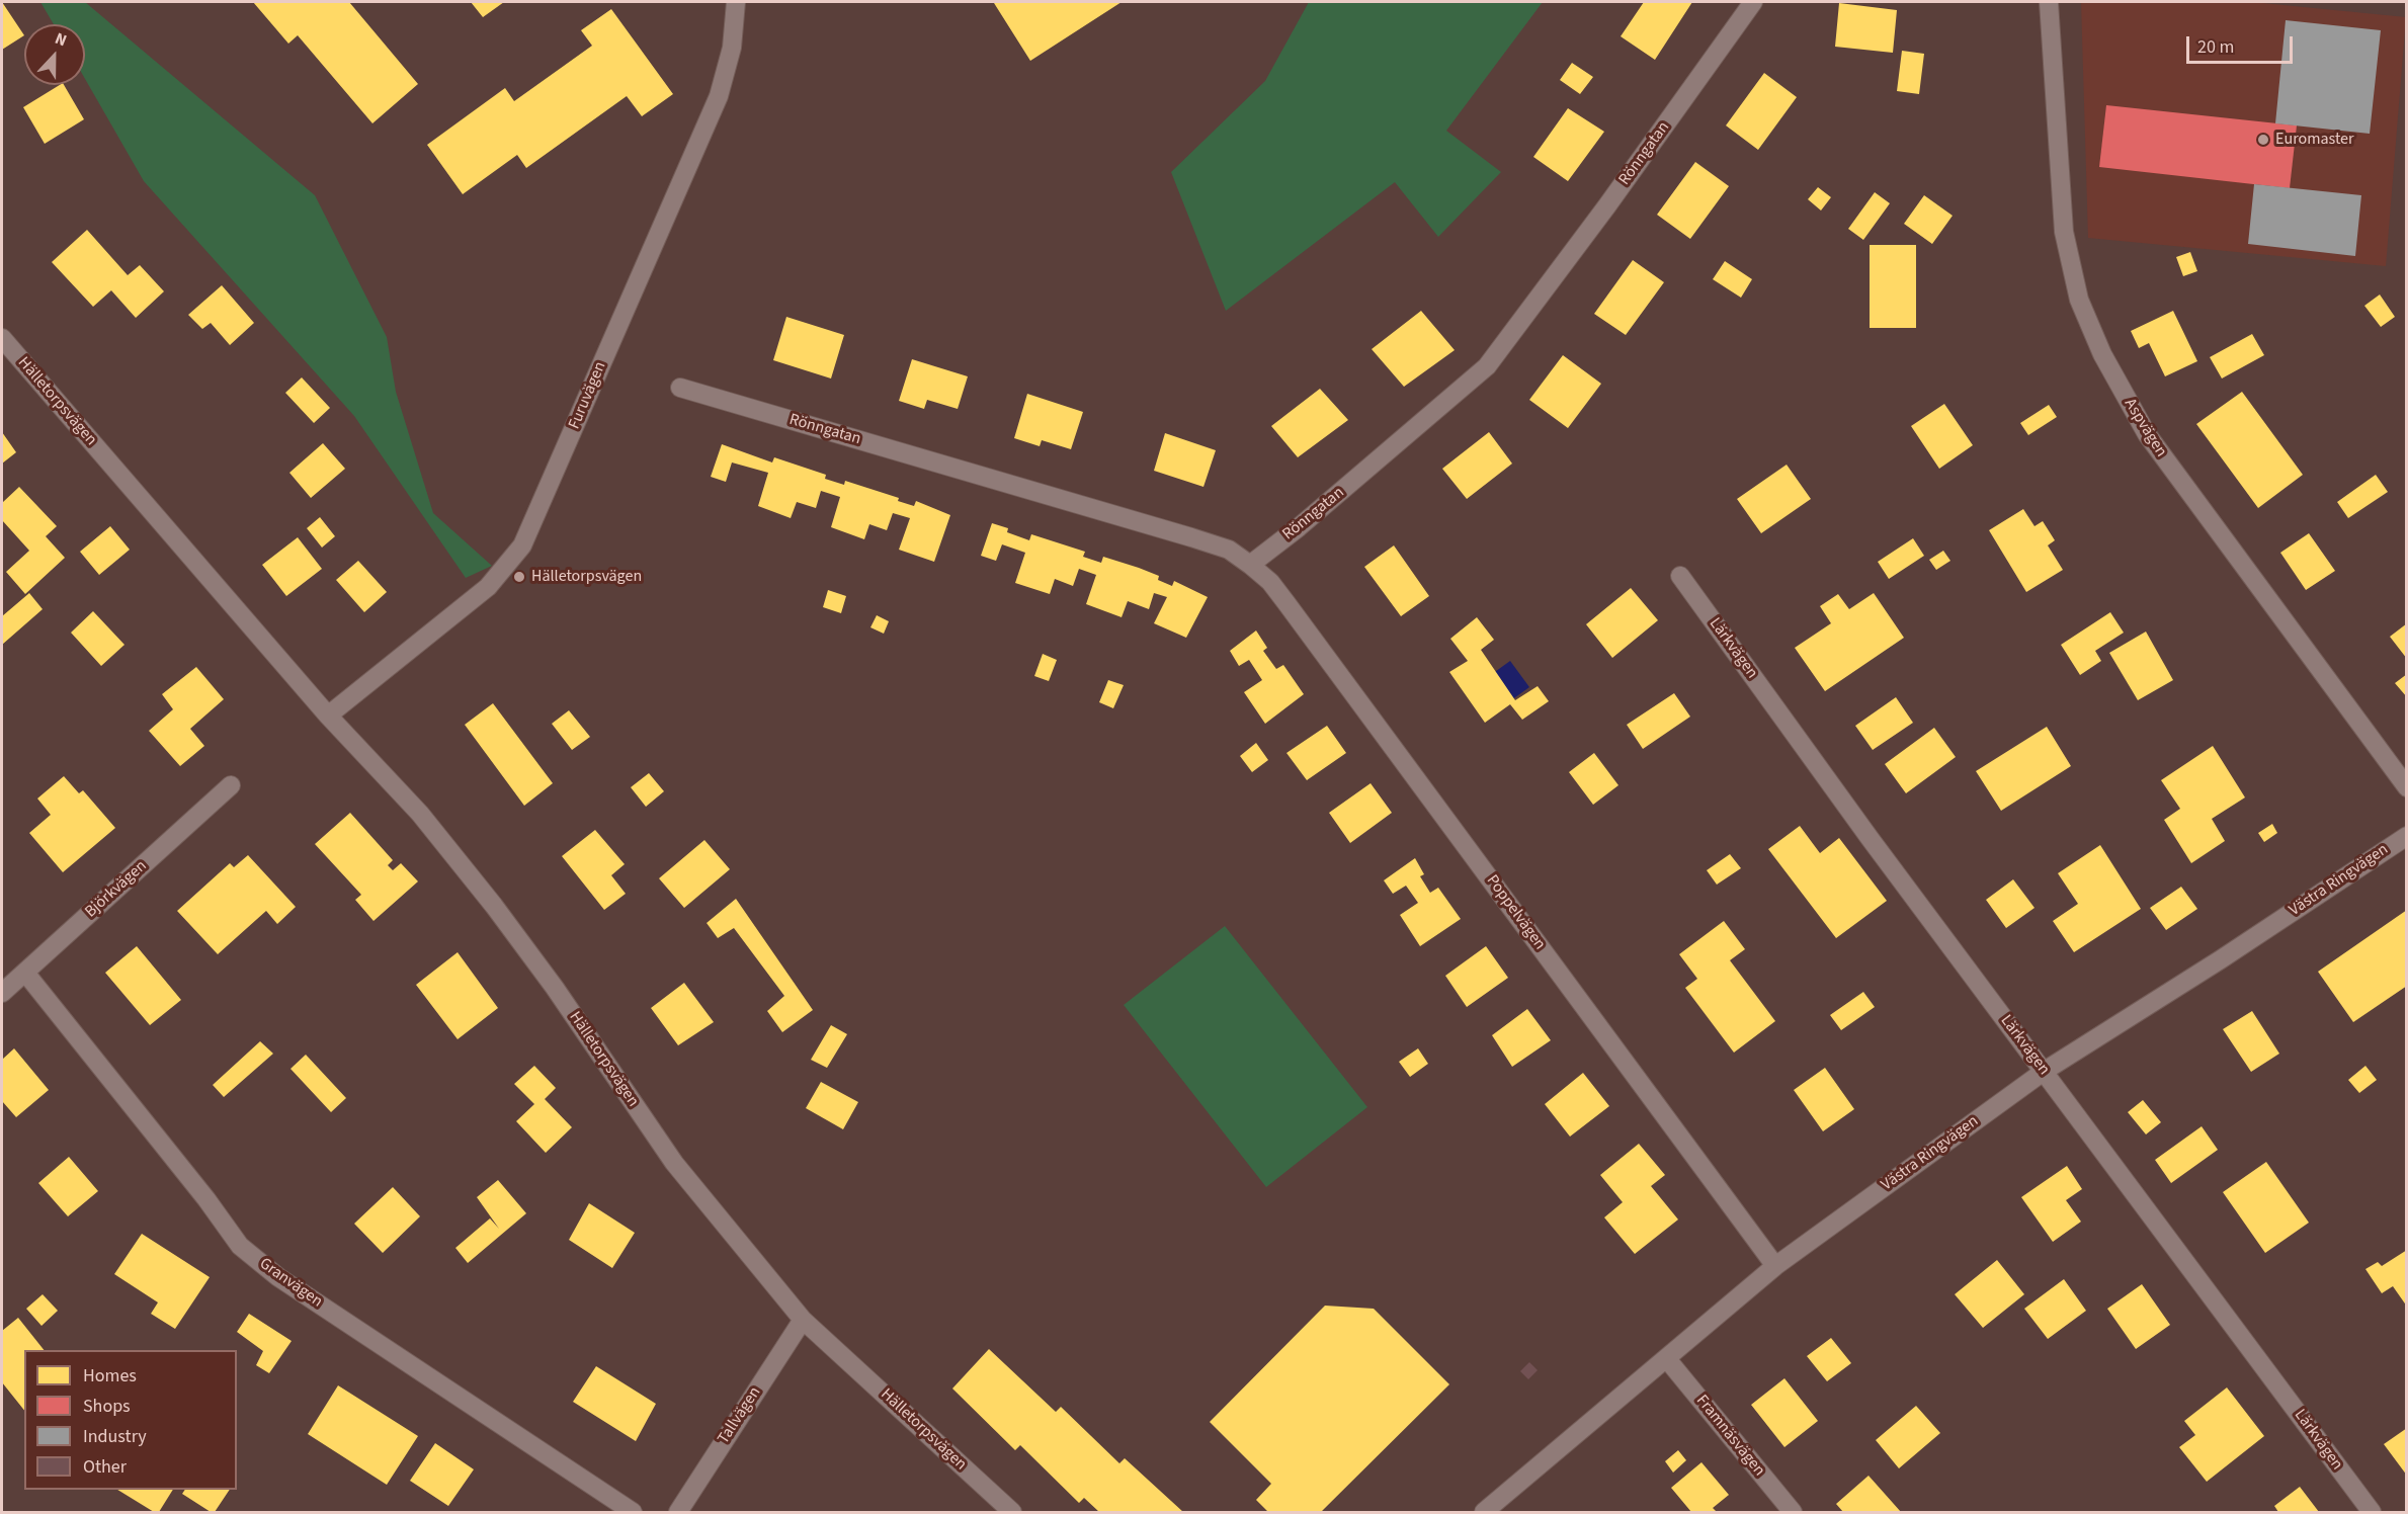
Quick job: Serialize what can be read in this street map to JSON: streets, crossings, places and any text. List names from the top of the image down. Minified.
{"streets":{"street":["Rönngatan","Furuvägen","Hälletorpsvägen","Aspvägen","Lärkvägen","Västra Ringvägen","Björkvägen","Poppelvägen","Granvägen","Tallvägen","Framnäsvägen"]},"crossings":[["Rönngatan","Poppelvägen"],["Furuvägen","Hälletorpsvägen"],["Hälletorpsvägen","Tallvägen"],["Lärkvägen","Västra Ringvägen"],["Västra Ringvägen","Poppelvägen"],["Västra Ringvägen","Framnäsvägen"],["Björkvägen","Granvägen"]],"places":["Euromaster","Hälletorpsvägen"],"legend":["Homes","Shops","Industry","Other"],"scale_bar":"20 m","north":"top"}
